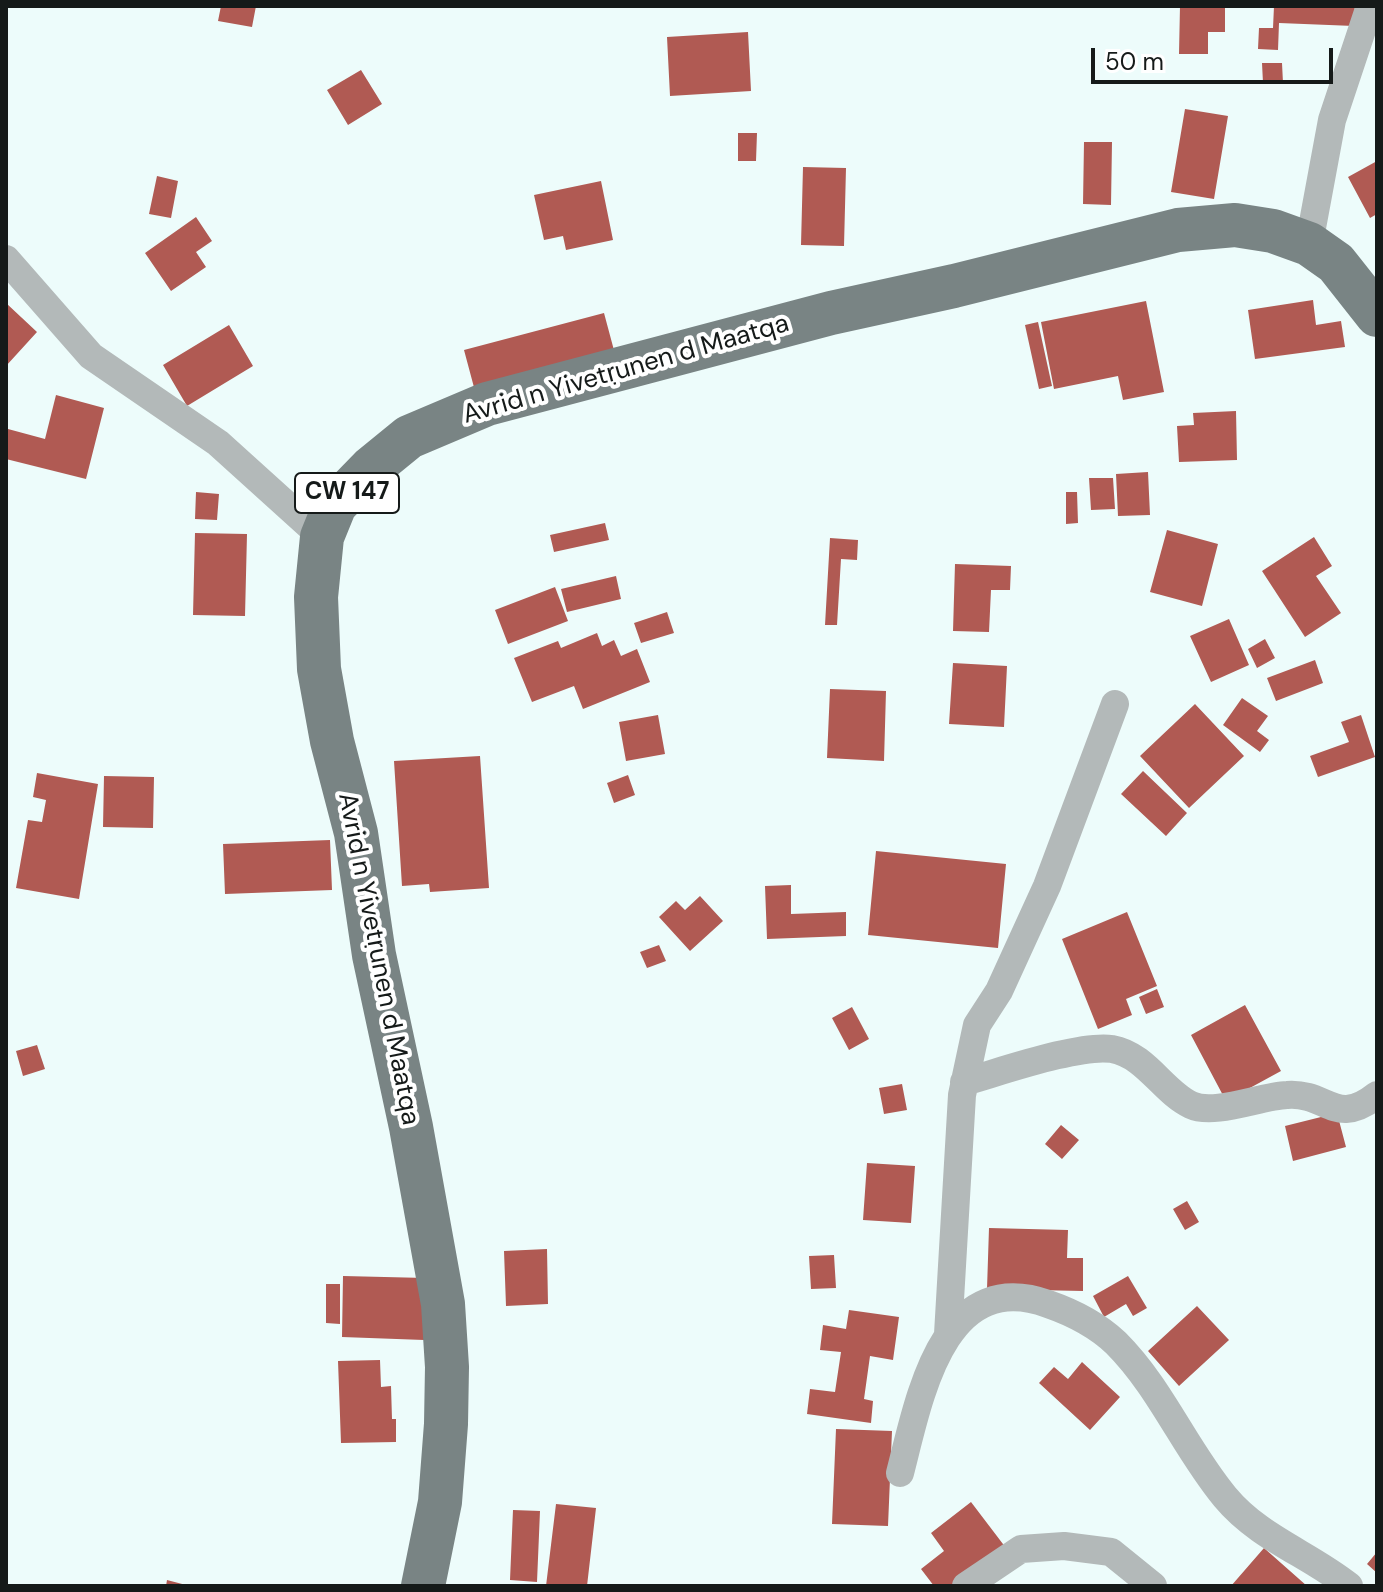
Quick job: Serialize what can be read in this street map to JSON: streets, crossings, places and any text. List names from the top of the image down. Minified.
{"streets":{"main road":["Avrid n Yivetṛunen d Maatqa","CW 147"]},"scale_bar":"50 m"}
